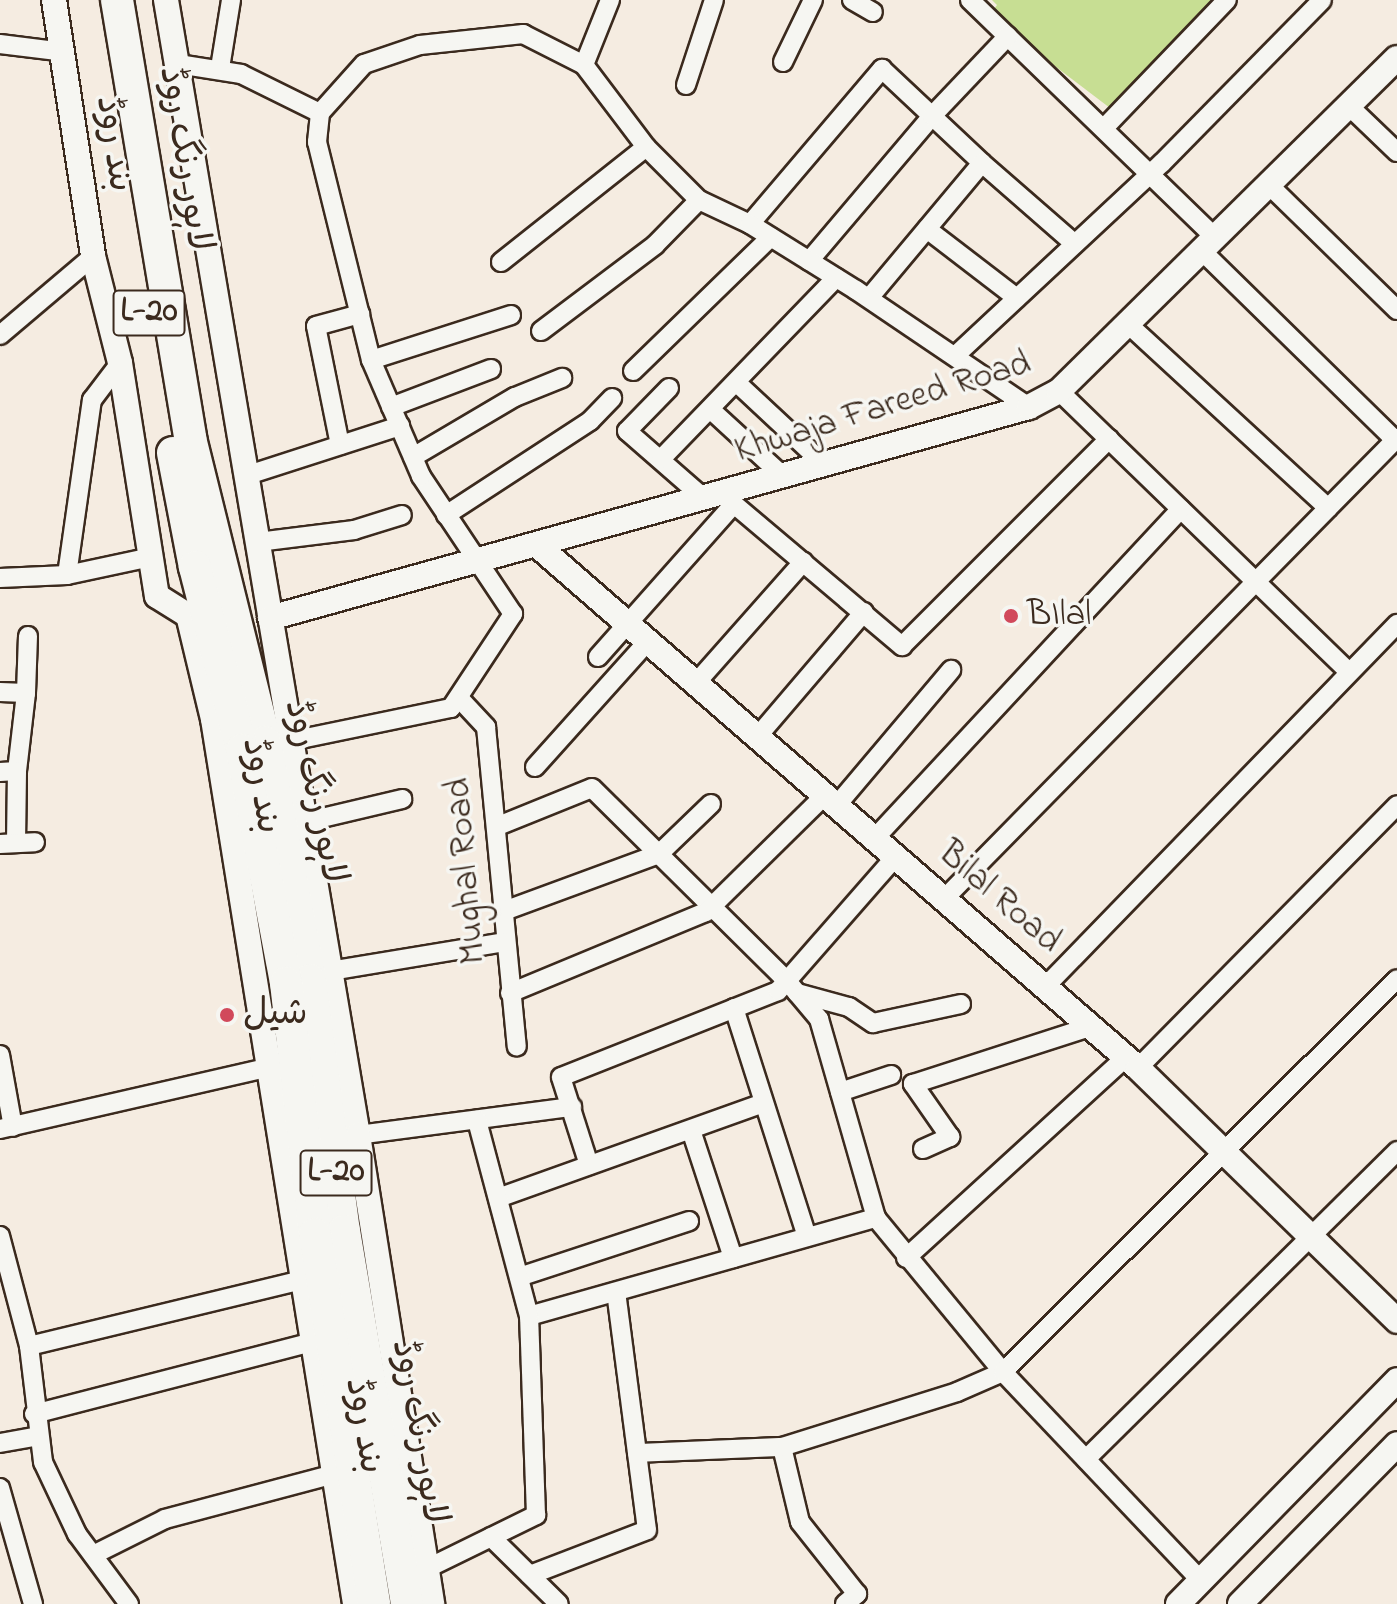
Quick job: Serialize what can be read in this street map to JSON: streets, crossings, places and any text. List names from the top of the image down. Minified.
{"streets":{"highway":["لاہور رنگ روڈ","L-20"],"main road":["بند روڈ","Khwaja Fareed Road","Bilal Road"],"street":["Mughal Road"]},"crossings":[["بند روڈ","لاہور رنگ روڈ"],["بند روڈ","Khwaja Fareed Road"],["Khwaja Fareed Road","Bilal Road"]],"places":["BIlal","شیل"]}
